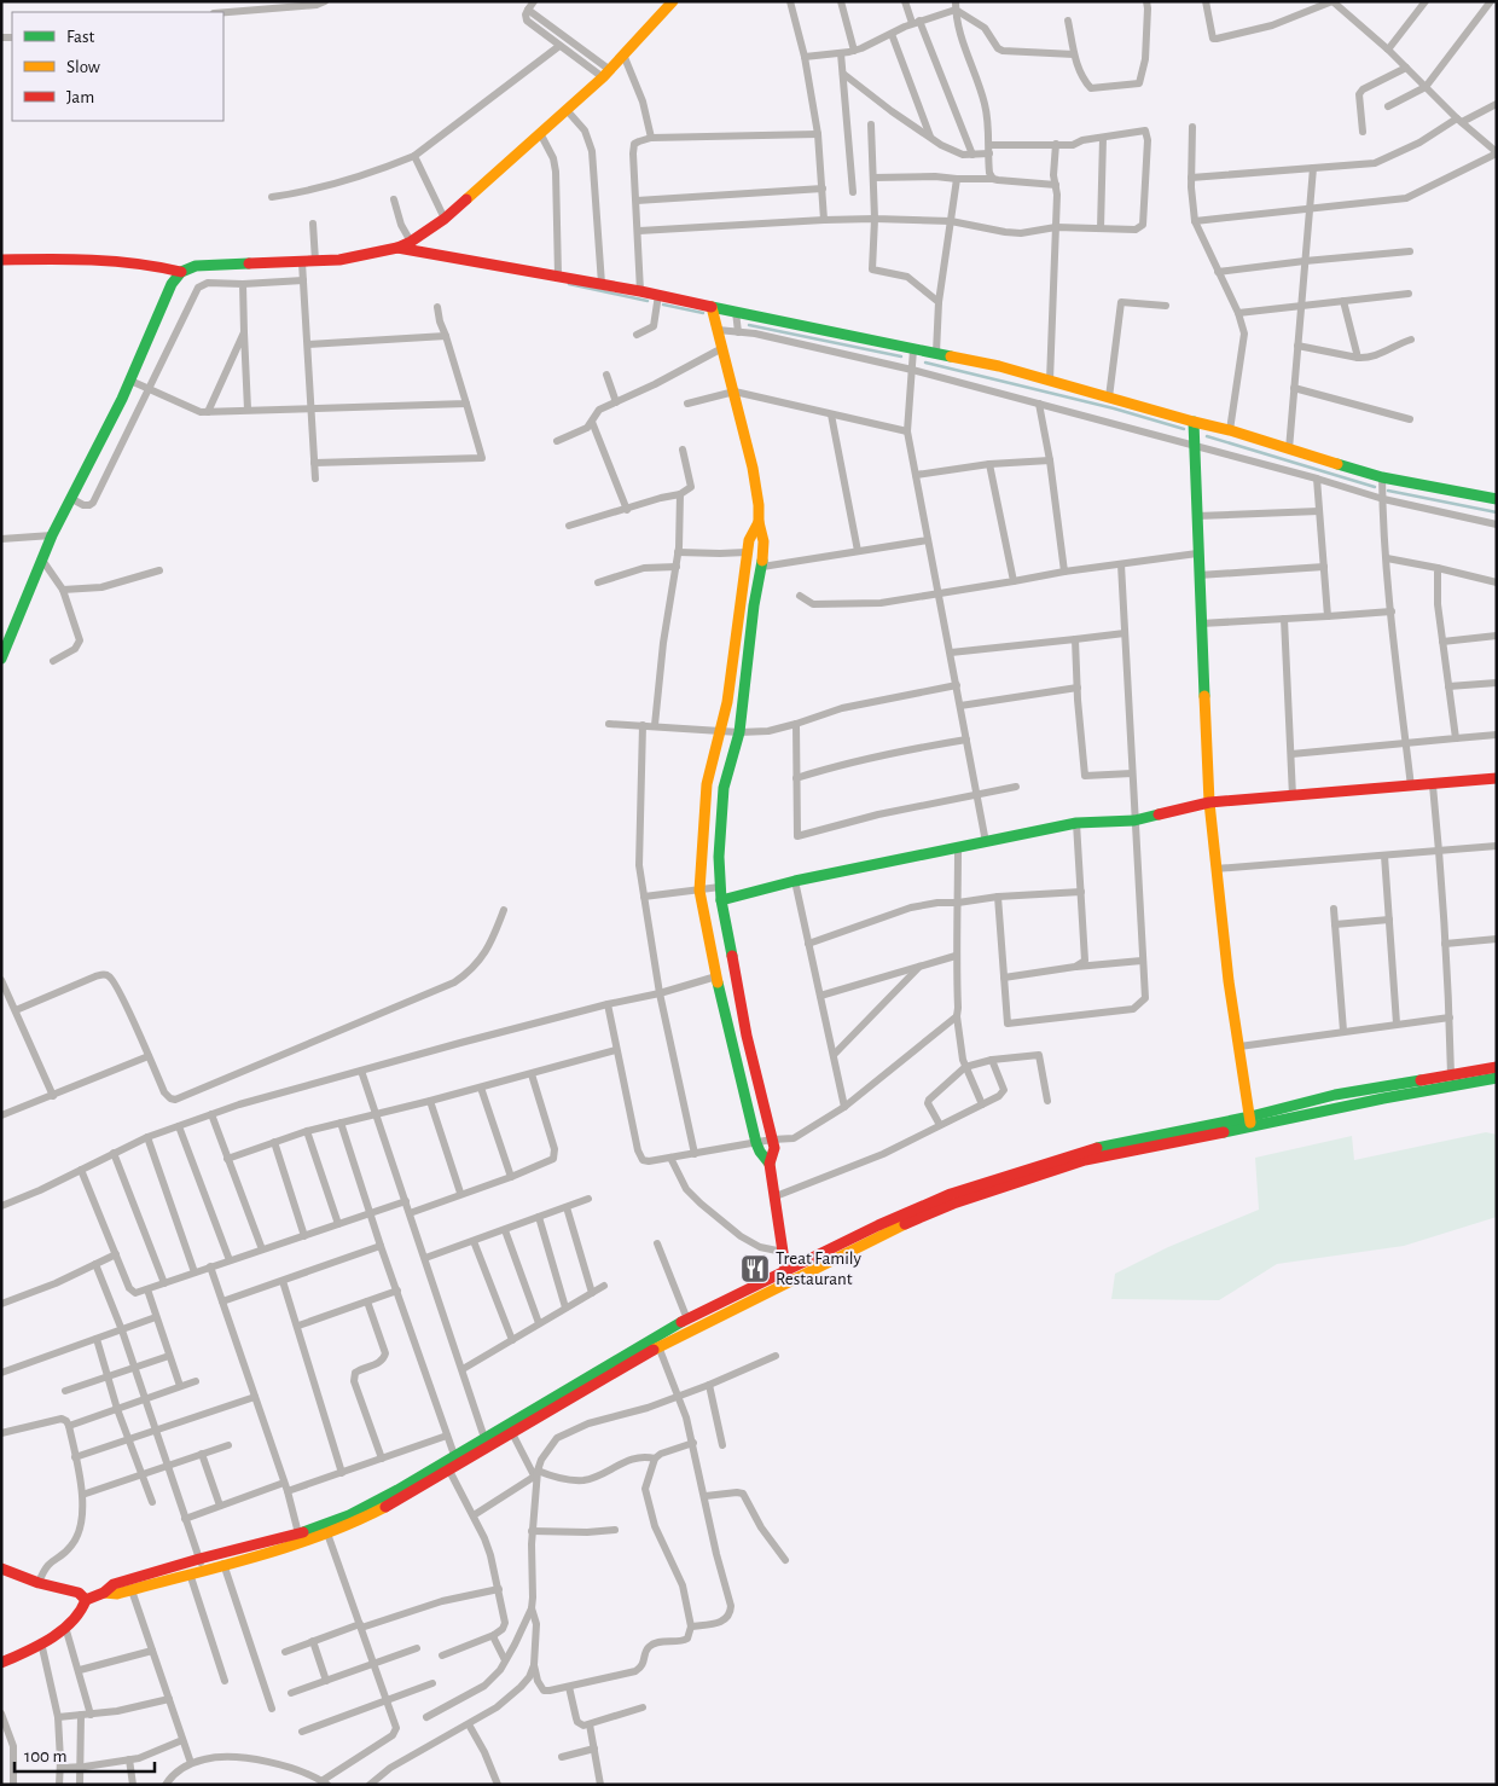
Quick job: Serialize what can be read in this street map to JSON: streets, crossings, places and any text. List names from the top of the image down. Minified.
{"places":{"restaurant":["Treat Family Restaurant"]},"legend":["Fast","Slow","Jam"],"scale_bar":"100 m"}
